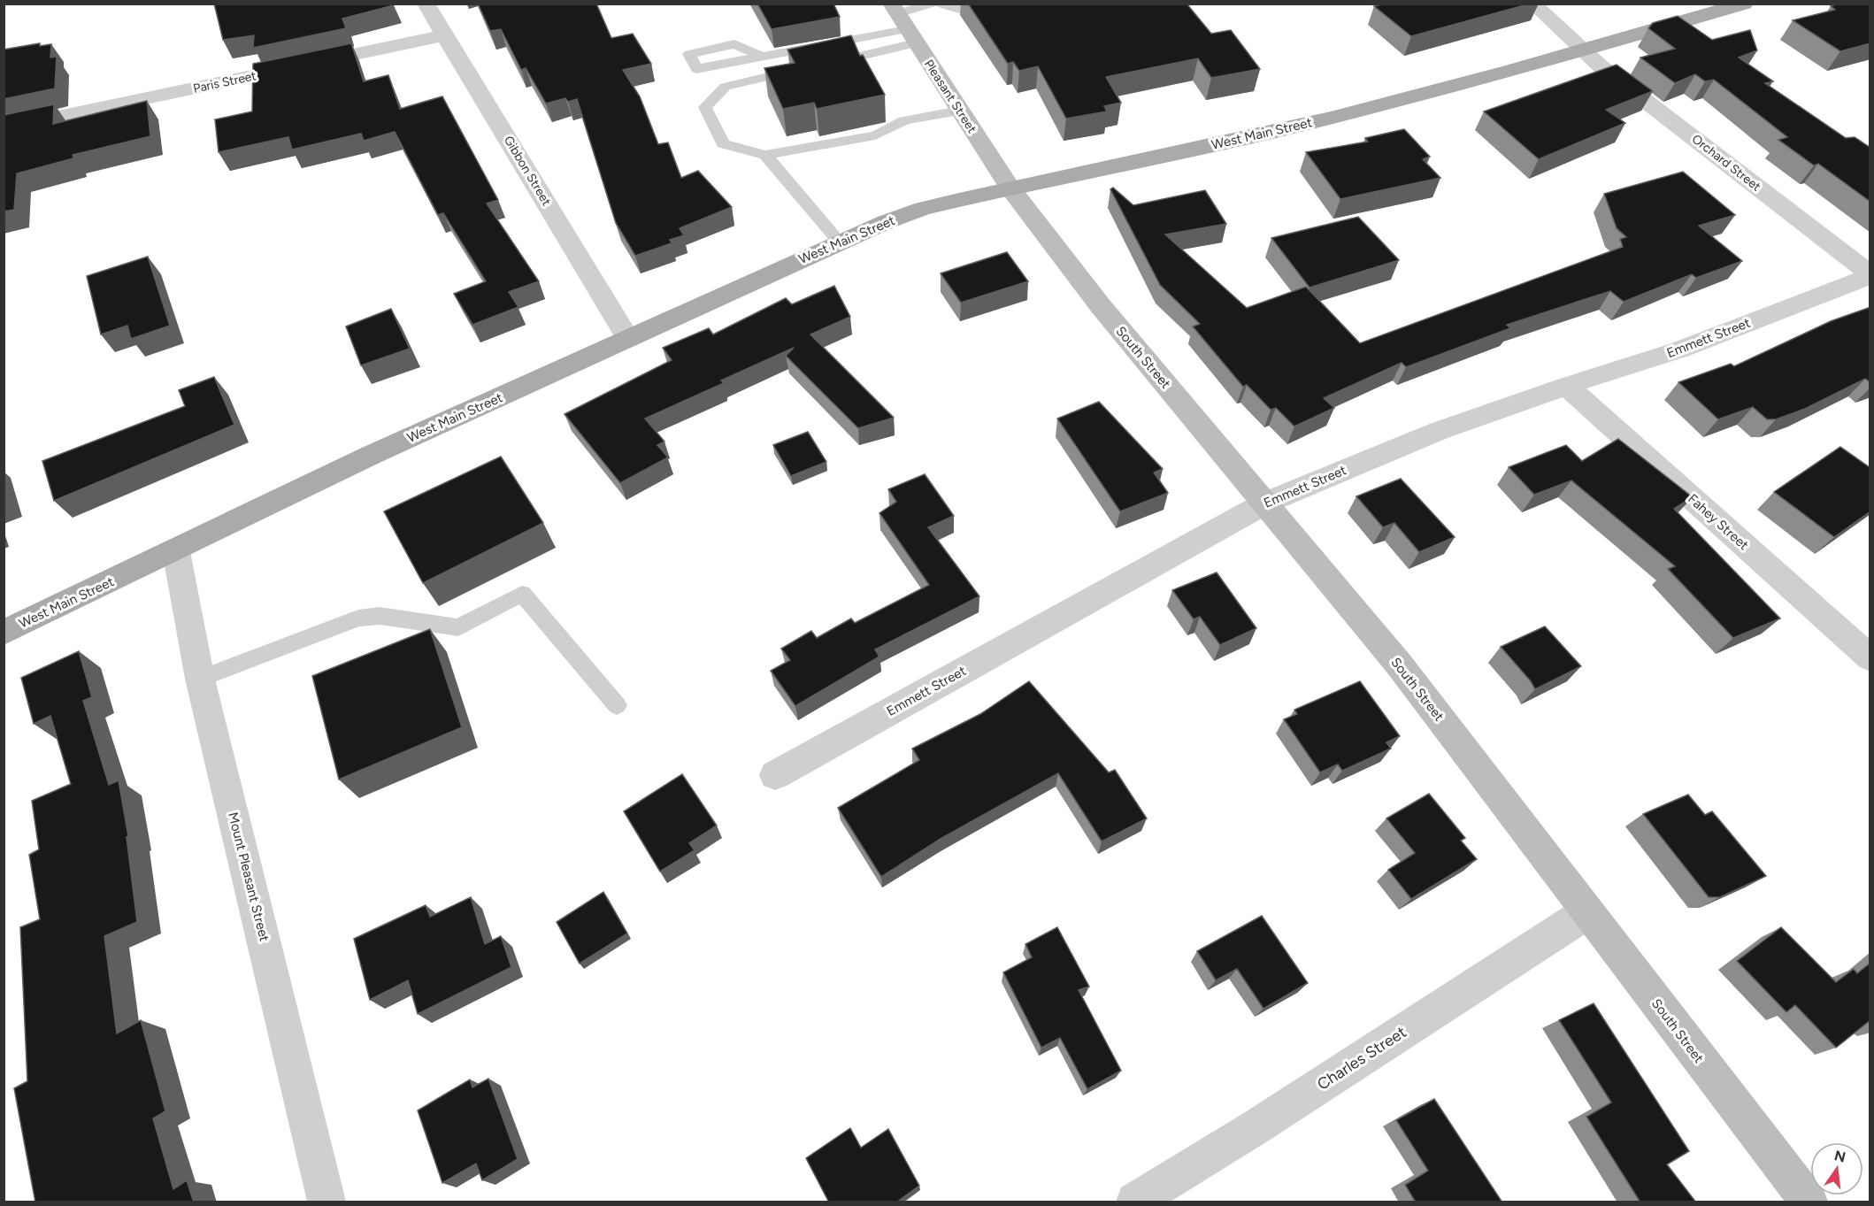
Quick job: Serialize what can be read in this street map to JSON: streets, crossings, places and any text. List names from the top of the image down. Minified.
{"streets":{"main road":["Pleasant Street","West Main Street","South Street"],"street":["Paris Street","Orchard Street","Gibbon Street","Emmett Street","Fahey Street","Mount Pleasant Street","Charles Street"]},"crossings":[["Paris Street","Gibbon Street"],["Pleasant Street","West Main Street"],["Pleasant Street","South Street"],["West Main Street","Orchard Street"],["West Main Street","Gibbon Street"],["West Main Street","South Street"],["West Main Street","Mount Pleasant Street"],["Orchard Street","Emmett Street"],["Emmett Street","South Street"],["Emmett Street","Fahey Street"],["South Street","Charles Street"]],"north":"top"}
